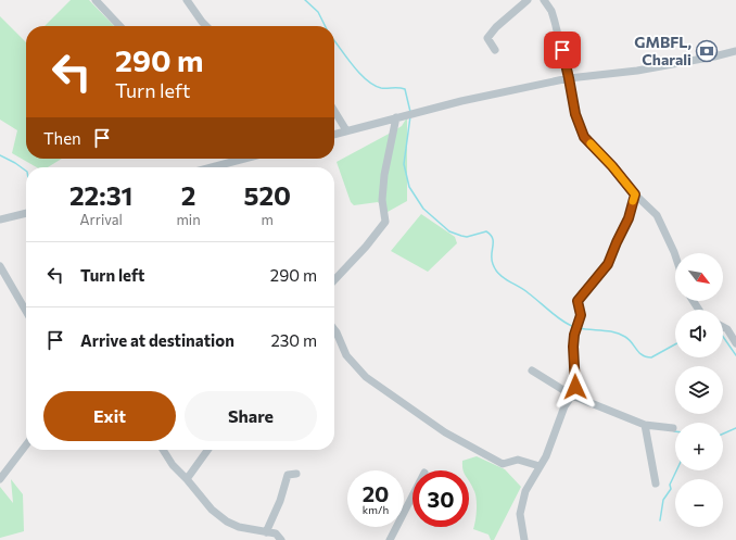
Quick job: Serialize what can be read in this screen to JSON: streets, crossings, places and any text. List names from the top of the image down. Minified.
{"places":{"bank":["GMBFL, Charali"]},"north":"bottom right","page":{"turn":["290 m","Turn left"],"then":"Then","eta":["22:31","Arrival","2","min","520","m"],"list":[{"name":"Turn left","value":"290 m"},{"name":"Arrive at destination","value":"230 m"}],"map_buttons":["+","−"],"buttons":["Exit","Share"],"speed":"20 km/h","limit":"30"}}
